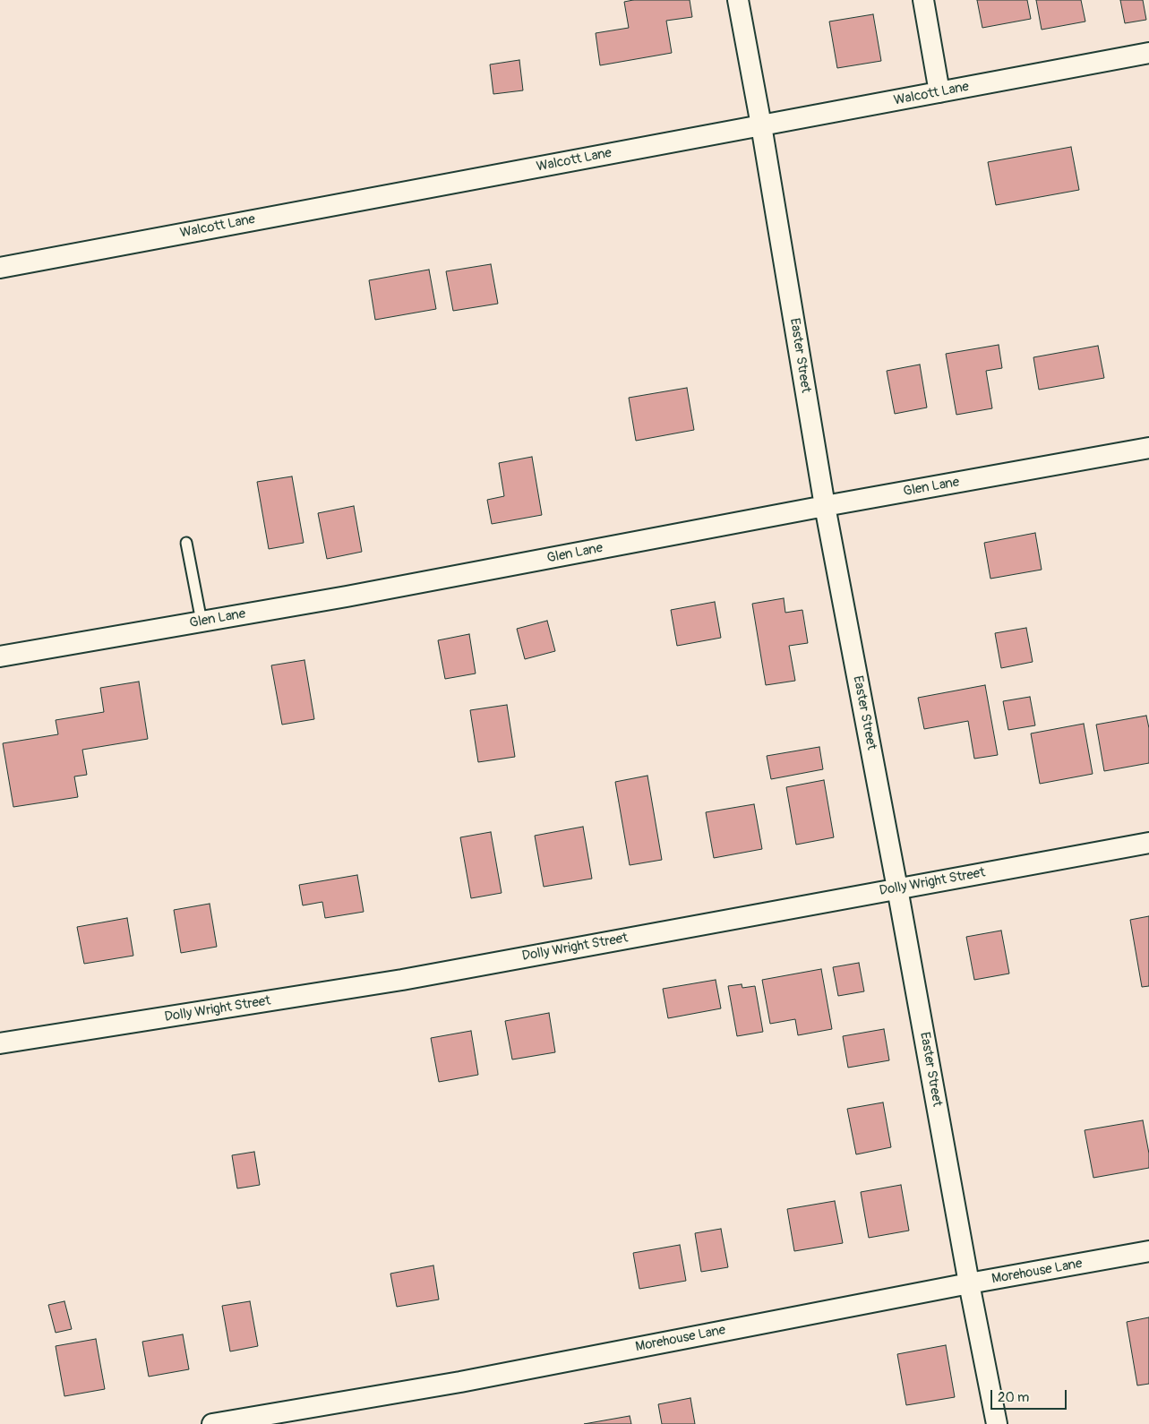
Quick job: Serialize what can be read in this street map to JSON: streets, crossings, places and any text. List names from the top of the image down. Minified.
{"streets":{"street":["Walcott Lane","Easter Street","Glen Lane","Dolly Wright Street","Morehouse Lane"]},"crossings":[["Walcott Lane","Easter Street"],["Easter Street","Glen Lane"],["Easter Street","Dolly Wright Street"],["Easter Street","Morehouse Lane"]],"scale_bar":"20 m"}
